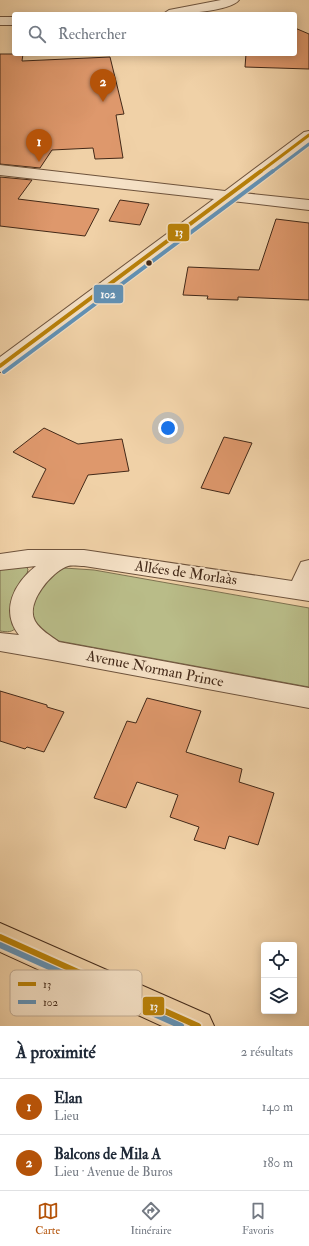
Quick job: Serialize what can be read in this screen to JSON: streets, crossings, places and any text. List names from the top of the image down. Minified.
{"streets":{"street":["Allées de Morlaàs","Avenue Norman Prince"]},"lines":["transit line 13","transit line 102"],"legend":["13","102"],"page":{"search":"Rechercher","pins":["2","1"],"heading":["À proximité","2 résultats"],"list":[{"mark":"1","name":"Elan","note":"Lieu","value":"140 m"},{"mark":"2","name":"Balcons de Mila A","note":"Lieu · Avenue de Buros","value":"180 m"}],"nav":["Carte","Itinéraire","Favoris"]}}
